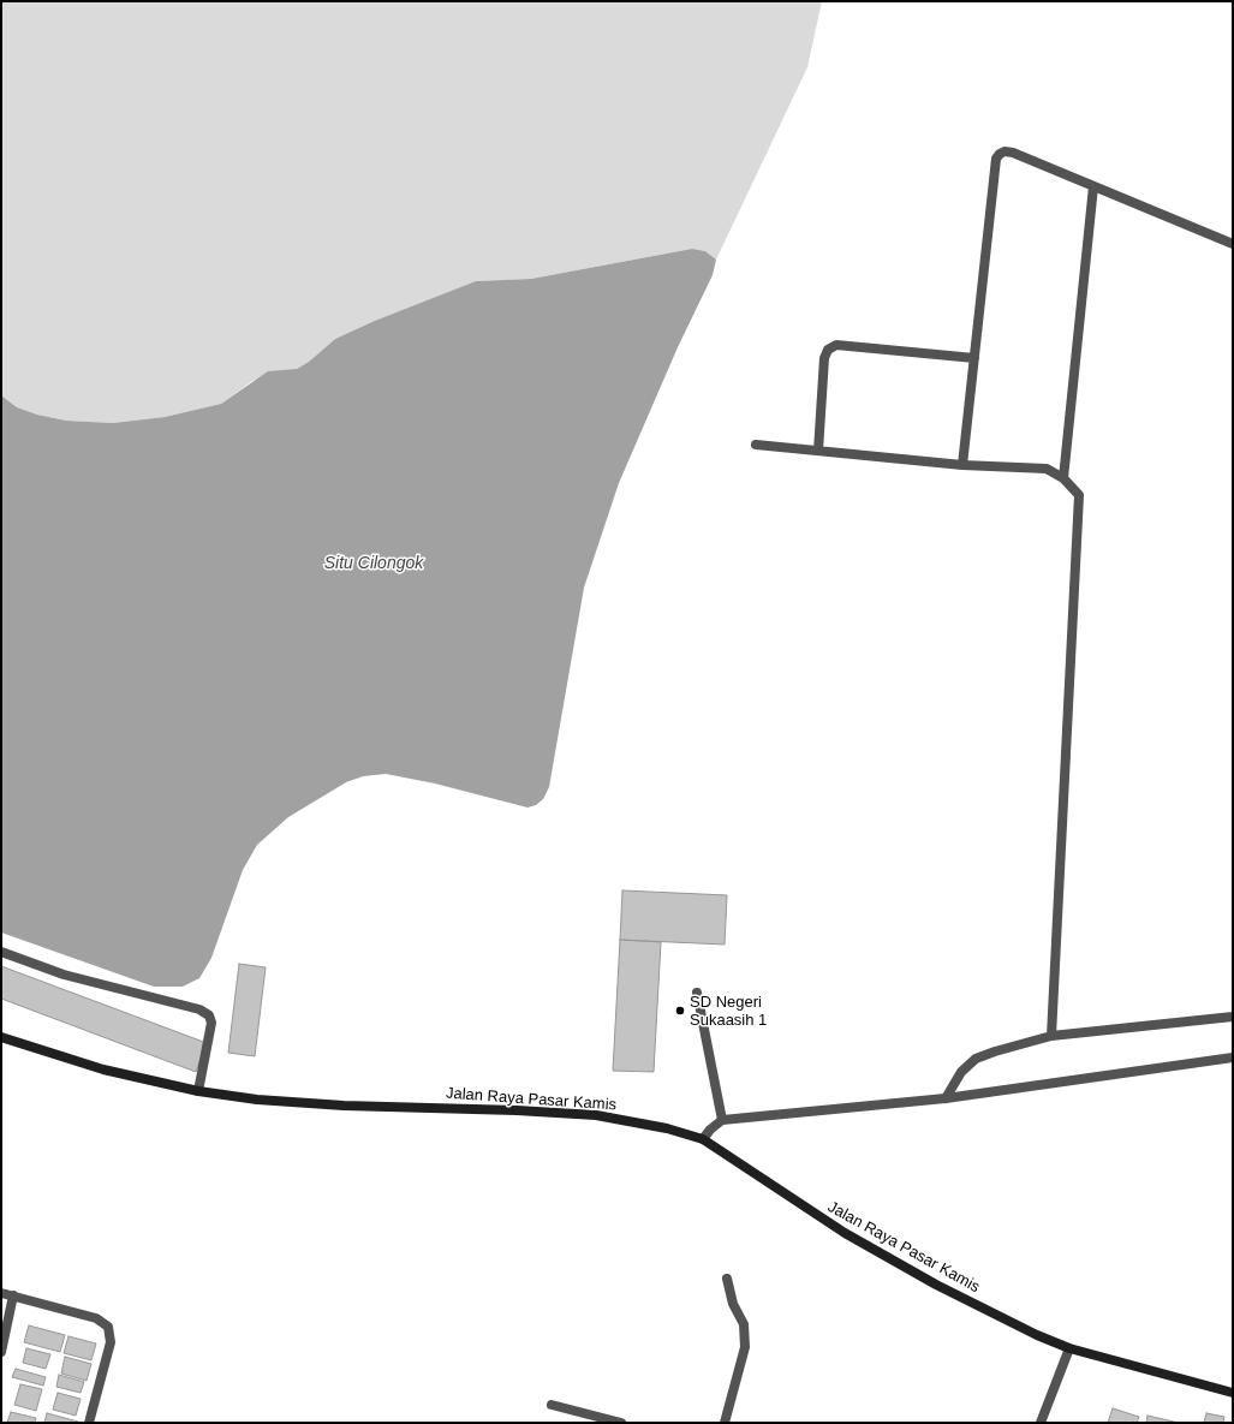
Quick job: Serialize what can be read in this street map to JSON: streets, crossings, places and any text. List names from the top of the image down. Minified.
{"streets":{"main road":["Jalan Raya Pasar Kamis"]},"water":["Situ Cilongok"],"places":["SD Negeri Sukaasih 1"]}
